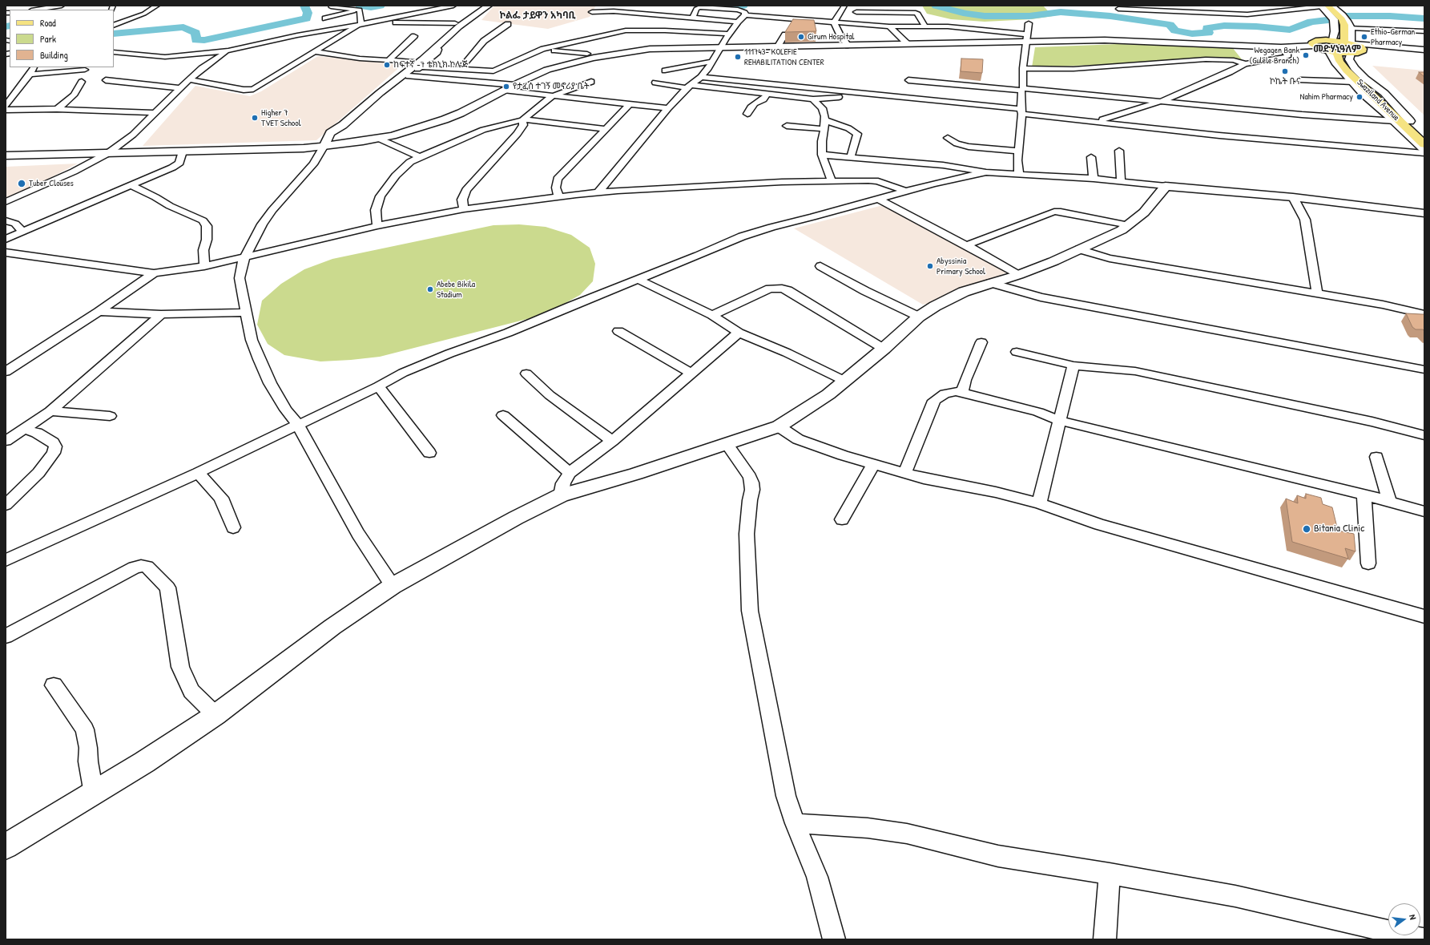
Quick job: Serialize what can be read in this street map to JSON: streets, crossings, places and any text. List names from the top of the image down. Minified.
{"streets":{"main road":["Swaziland Avenue"]},"districts":["ኮልፌ ታይዋን አካባቢ","መድሃኒዓለም"],"places":["Girum Hospital","Ethio-German Pharmacy","Wegagen Bank (Gulele Branch)","111743- KOLEFIE REHABILITATION CENTER","ከፍተኛ -7 ቴክኒክ ኮሌጅ","ኮኬት ቡና","የታፈሰ ተገኝ መኖሪያ ቤት","Nahim Pharmacy","Higher 7 TVET School","Tuber Clouses","Abyssinia Primary School","Abebe Bikila Stadium","Bitania Clinic"],"legend":["Road","Park","Building"],"north":"right"}
